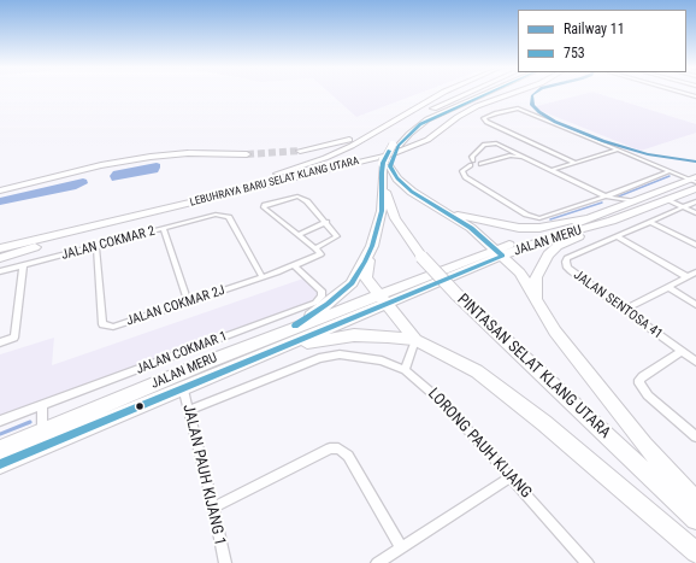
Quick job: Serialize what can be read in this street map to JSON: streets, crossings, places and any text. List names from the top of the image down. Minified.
{"streets":{"highway":["LEBUHRAYA BARU SELAT KLANG UTARA","JALAN MERU","PINTASAN SELAT KLANG UTARA"],"street":["JALAN COKMAR 2","JALAN SENTOSA 41","JALAN COKMAR 2J","JALAN COKMAR 1","LORONG PAUH KIJANG","JALAN PAUH KIJANG 1"]},"crossings":[["JALAN MERU","JALAN PAUH KIJANG 1"],["JALAN COKMAR 2","JALAN COKMAR 2J"],["JALAN COKMAR 2J","JALAN COKMAR 1"],["LORONG PAUH KIJANG","JALAN PAUH KIJANG 1"]],"lines":["rail line 11","transit line 753"],"legend":["Railway 11","753"]}
